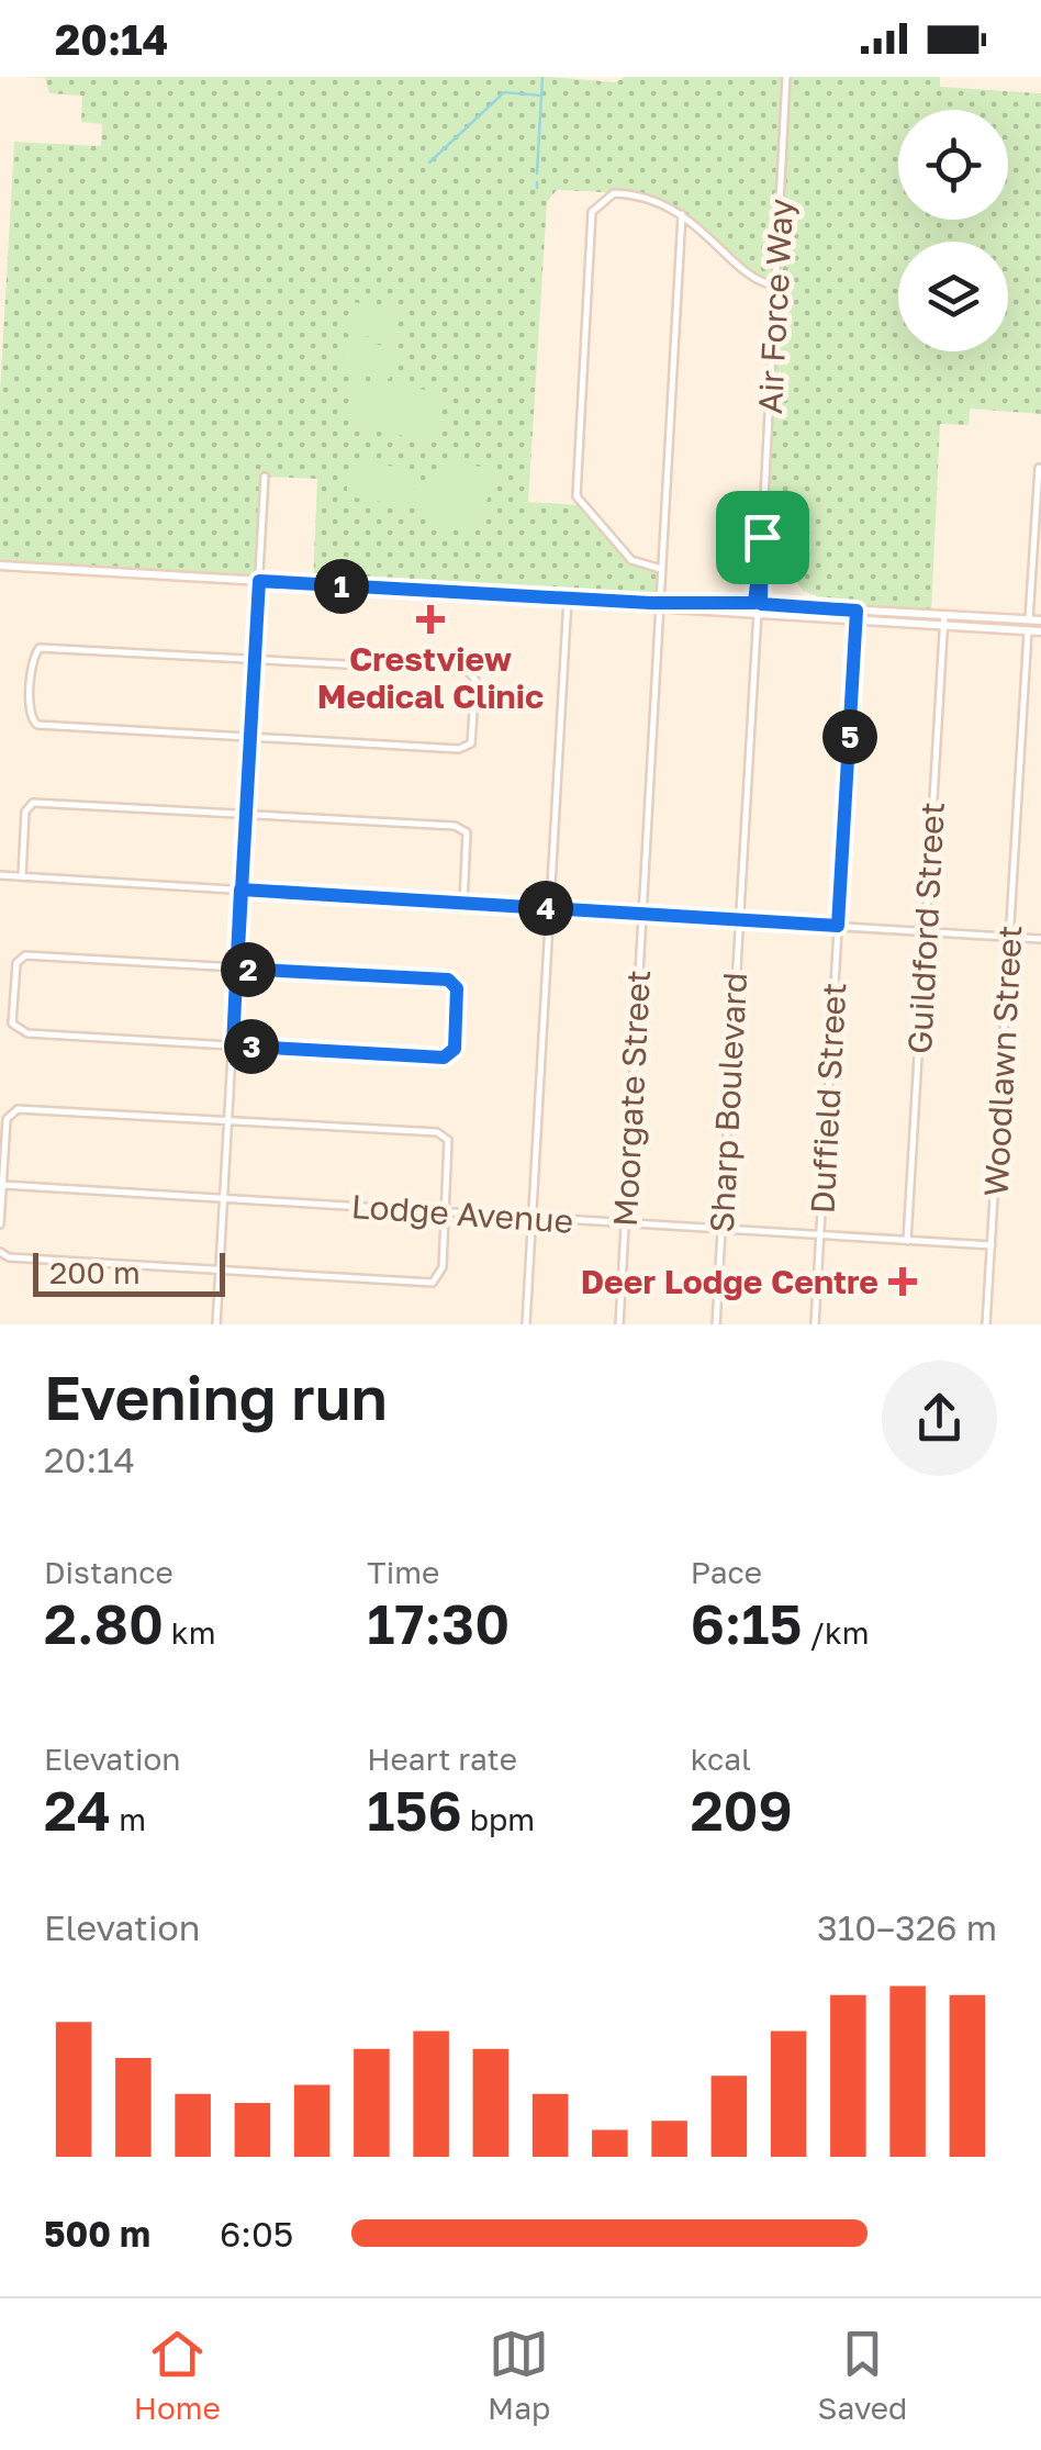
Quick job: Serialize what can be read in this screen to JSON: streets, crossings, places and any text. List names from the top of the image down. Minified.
{"streets":{"street":["Air Force Way","Guildford Street","Woodlawn Street","Moorgate Street","Duffield Street","Sharp Boulevard","Lodge Avenue"]},"crossings":[["Air Force Way","Sharp Boulevard"],["Guildford Street","Lodge Avenue"],["Woodlawn Street","Lodge Avenue"],["Moorgate Street","Lodge Avenue"],["Duffield Street","Lodge Avenue"],["Sharp Boulevard","Lodge Avenue"]],"places":{"health":["Crestview Medical Clinic","Deer Lodge Centre"]},"scale_bar":"200 m","page":{"status":"20:14","pins":["1","5","4","2","3"],"scale":"200 m","heading":["Evening run","20:14"],"stats":[["Distance","2.80 km"],["Time","17:30"],["Pace","6:15 /km"],["Elevation","24 m"],["Heart rate","156 bpm"],["kcal","209"]],"chart":["Elevation","310–326 m"],"list":[{"name":"500 m","note":"6:05"}],"tabs":["Home","Map","Saved"]}}
